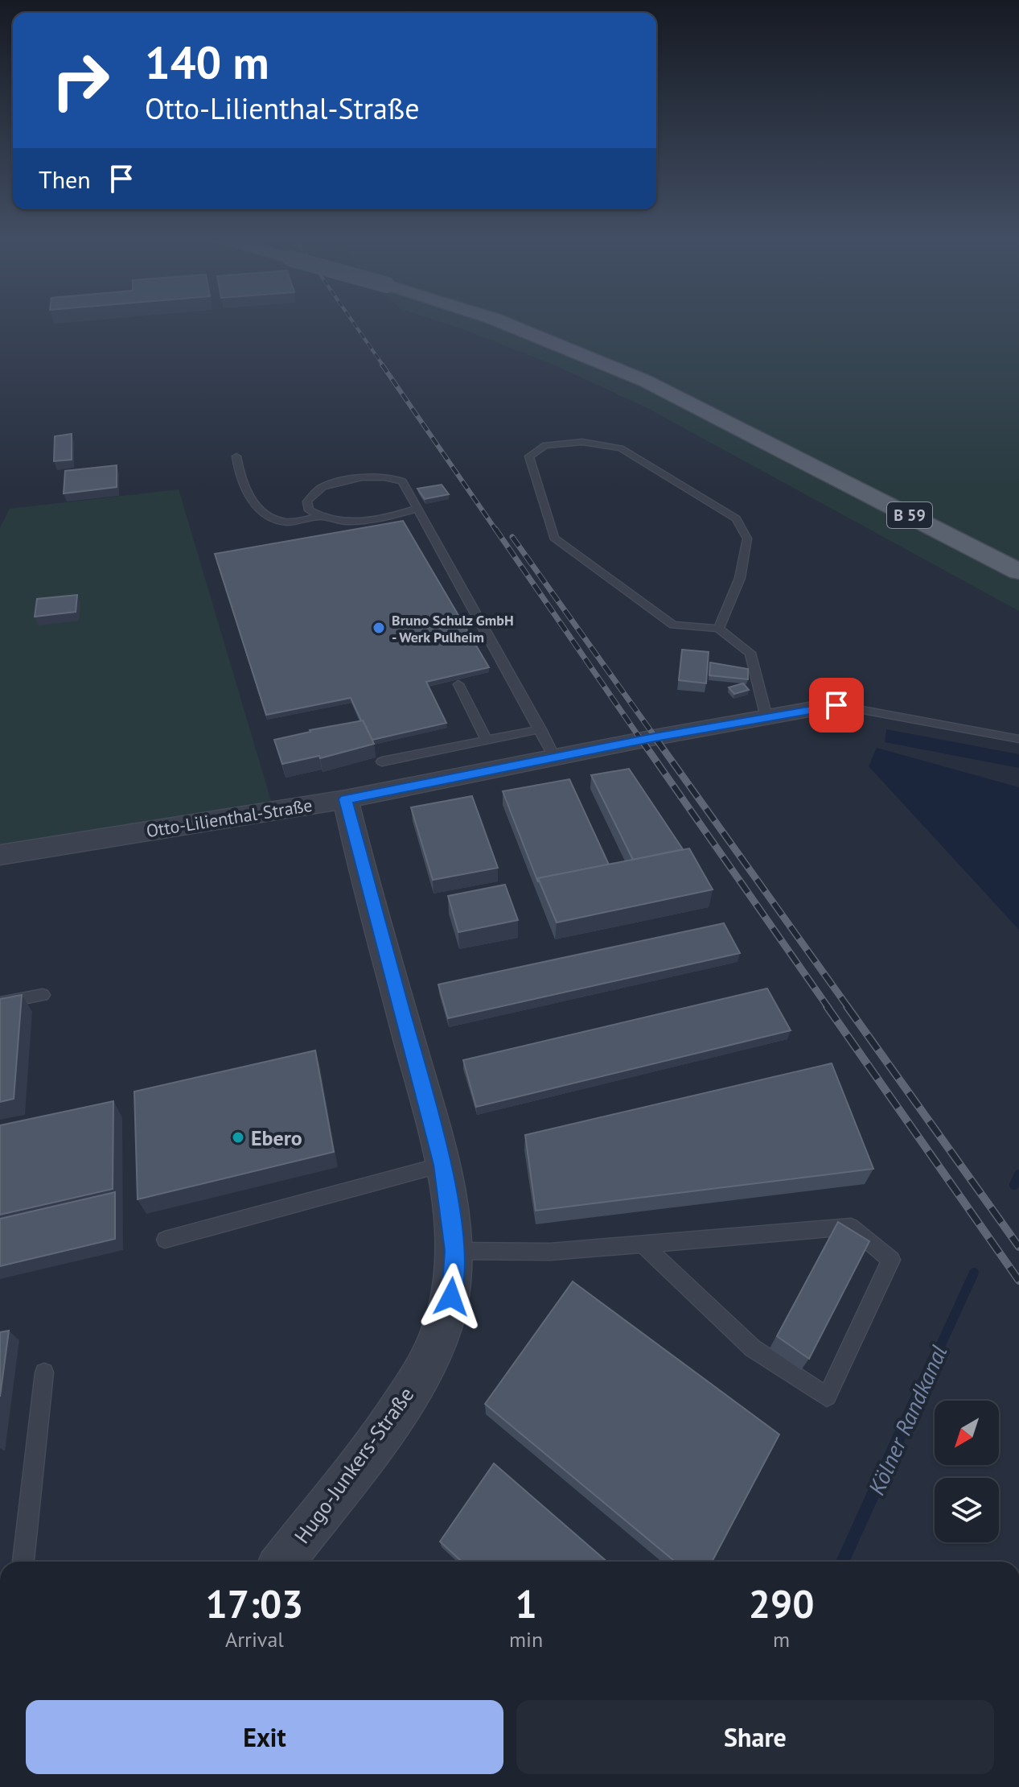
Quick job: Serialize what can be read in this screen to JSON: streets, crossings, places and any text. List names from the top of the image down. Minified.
{"streets":{"main road":["B 59"],"street":["Otto-Lilienthal-Straße","Hugo-Junkers-Straße"]},"crossings":[["Otto-Lilienthal-Straße","Hugo-Junkers-Straße"]],"water":["Kölner Randkanal"],"places":["Bruno Schulz GmbH - Werk Pulheim","Ebero"],"north":"bottom left","page":{"turn":["140 m","Otto-Lilienthal-Straße"],"then":"Then","eta":["17:03","Arrival","1","min","290","m"],"buttons":["Exit","Share"]}}
